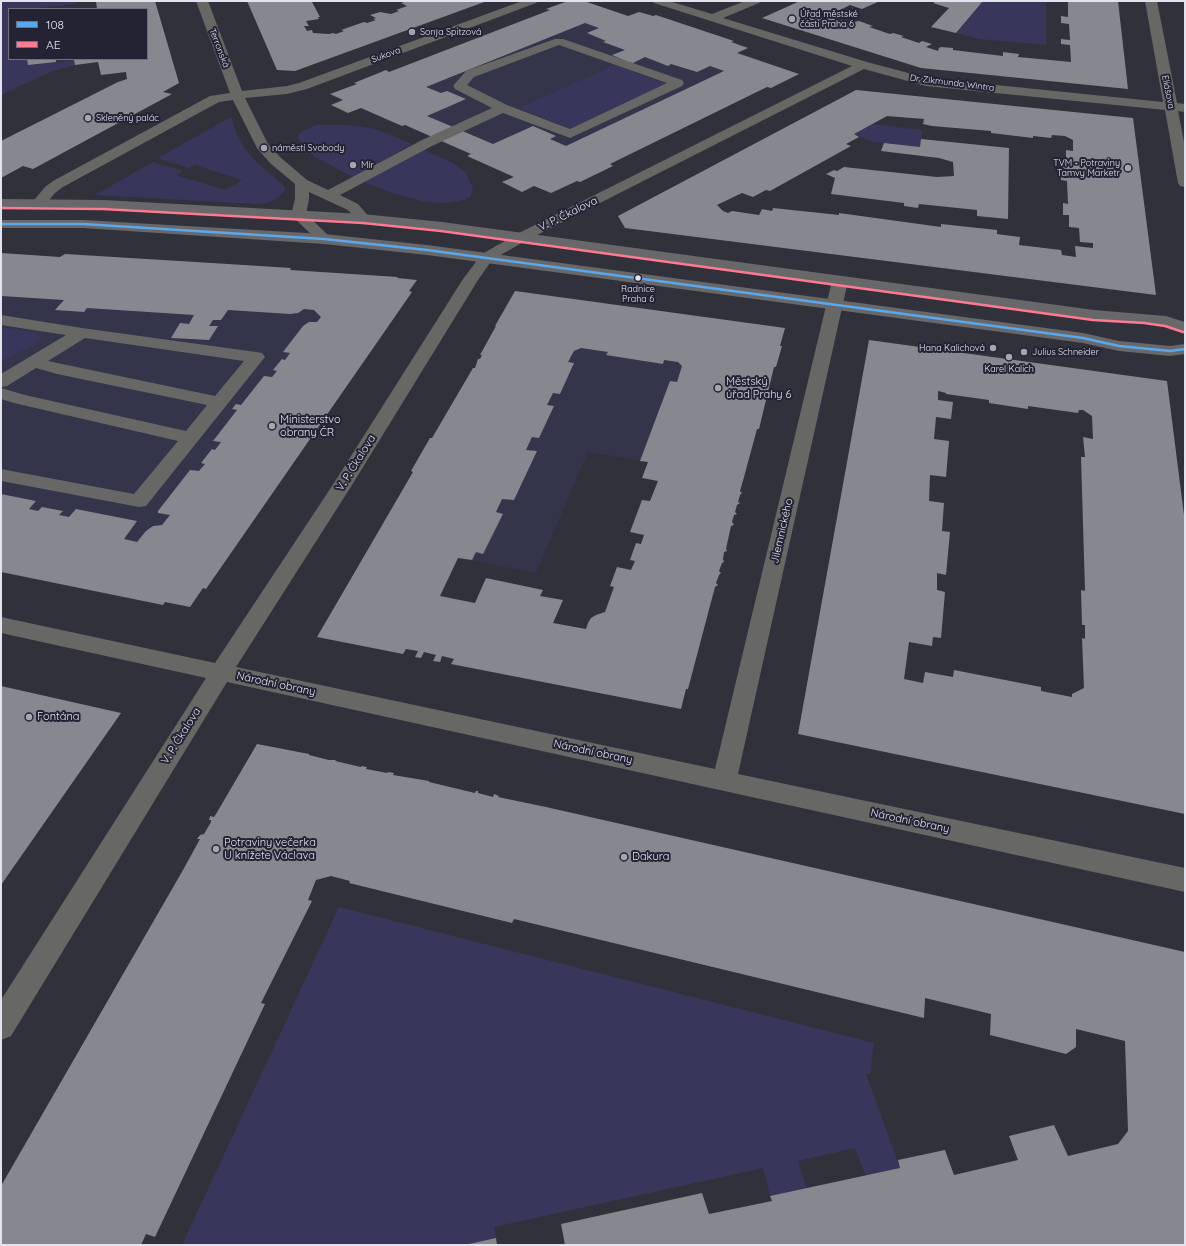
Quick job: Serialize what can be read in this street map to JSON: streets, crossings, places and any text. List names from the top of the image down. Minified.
{"streets":{"street":["Terronská","Sukova","Dr. Zikmunda Wintra","Eliášova","V. P. Čkalova","Jilemnického","Národní obrany"]},"crossings":[["Terronská","Sukova"],["Dr. Zikmunda Wintra","Eliášova"],["Dr. Zikmunda Wintra","V. P. Čkalova"],["V. P. Čkalova","Národní obrany"],["Jilemnického","Národní obrany"]],"places":["Úřad městské části Praha 6","Sonja Spitzová","Skleněný palác","náměstí Svobody","Mír","TVM - Potraviny Tamvy Marketr","Radnice Praha 6","Hana Kalichová","Julius Schneider","Karel Kalich","Městský úřad Prahy 6","Ministerstvo obrany ČR","Fontána","Potraviny večerka U knížete Václava","Dakura"],"lines":["transit line AE","transit line 108"],"legend":["108","AE"]}
